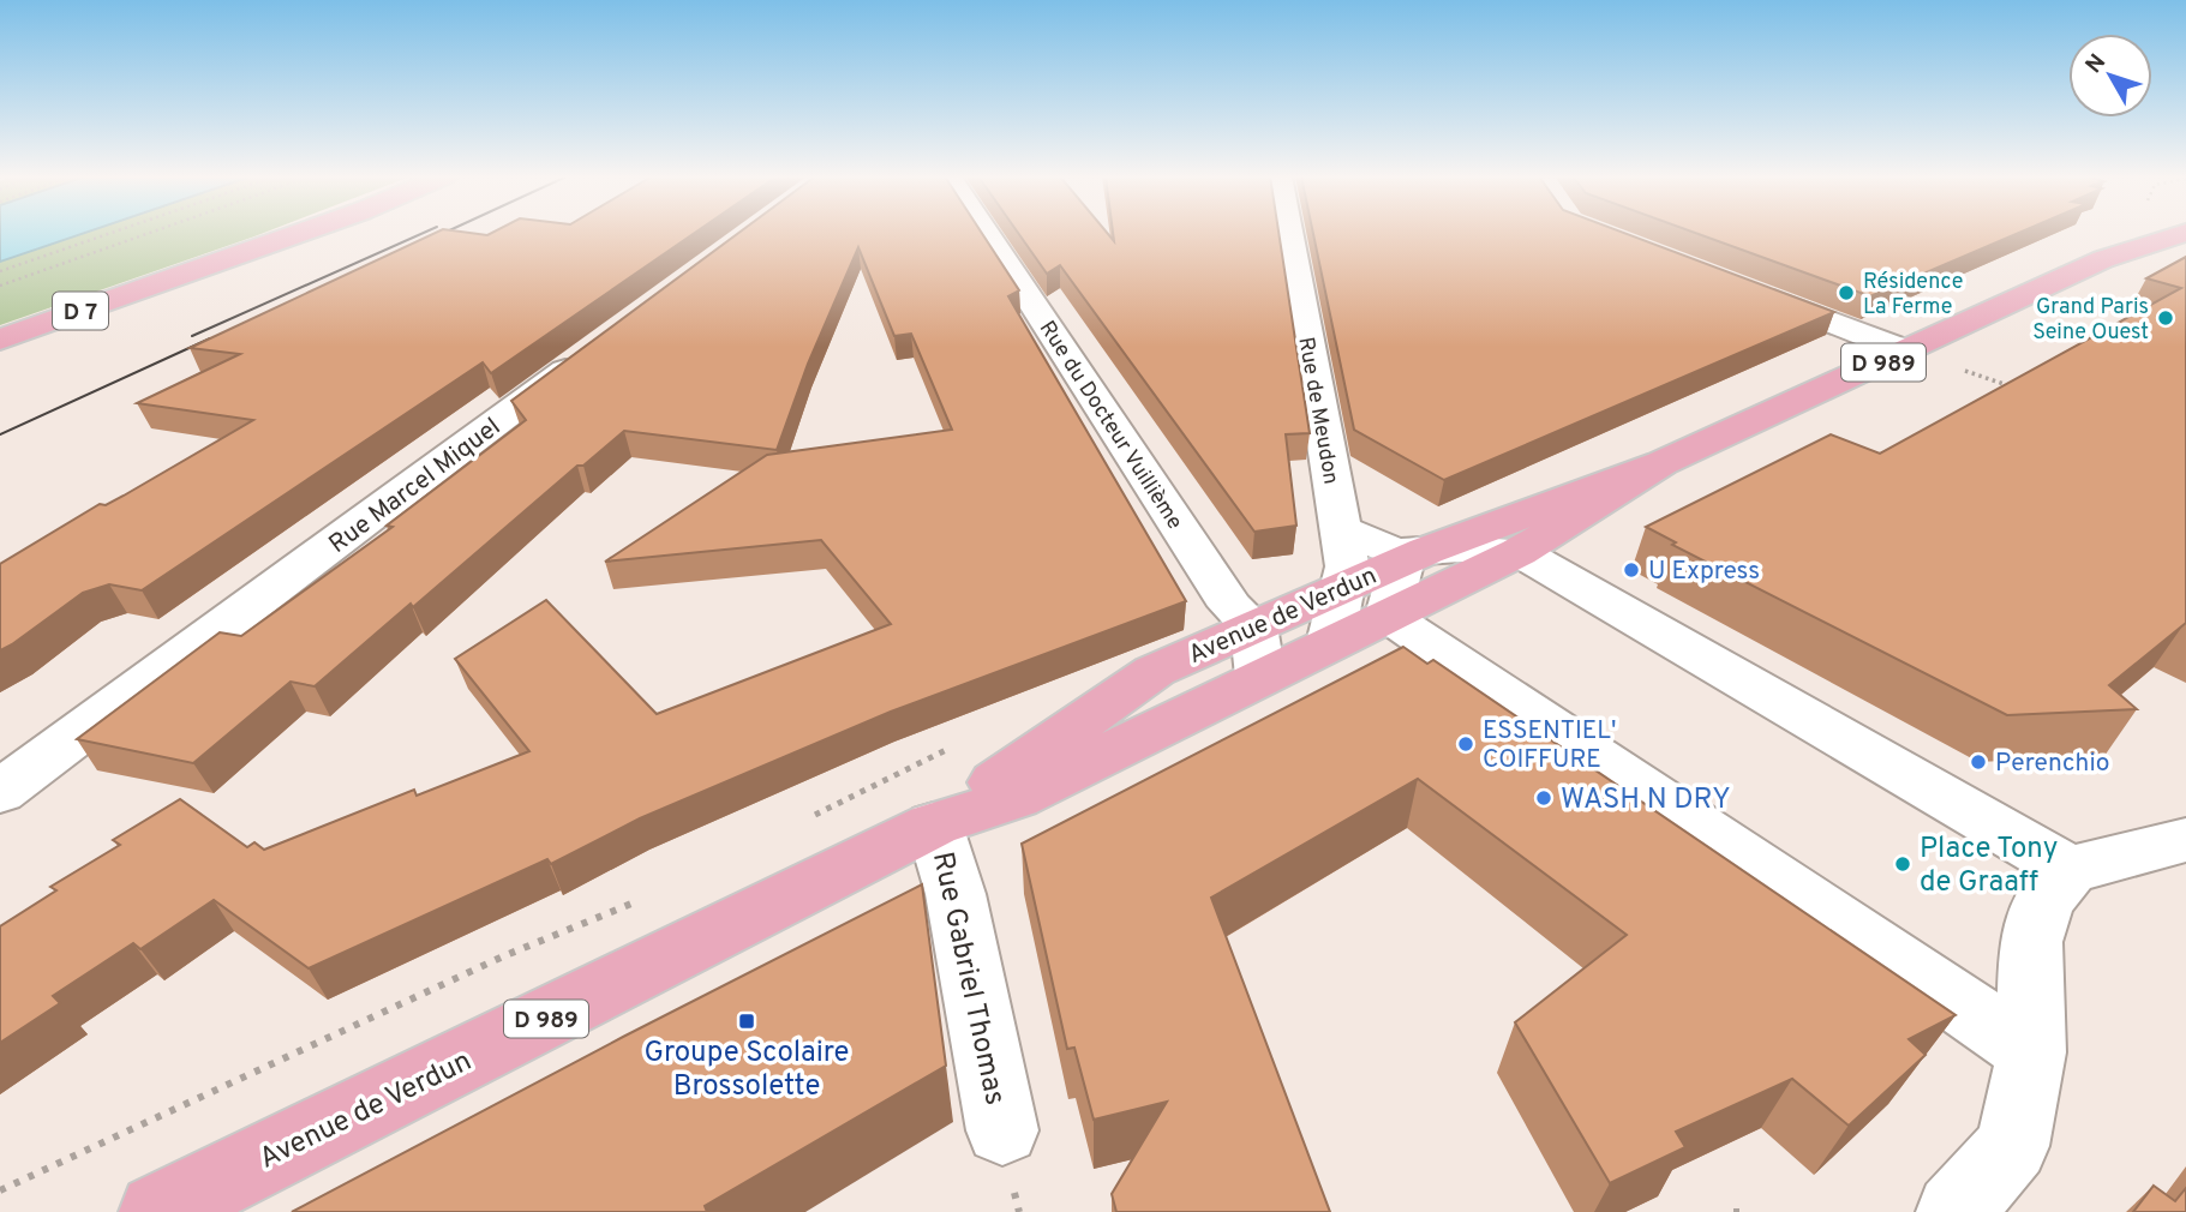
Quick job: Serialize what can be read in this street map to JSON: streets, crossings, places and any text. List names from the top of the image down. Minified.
{"streets":{"main road":["D 7","D 989","Avenue de Verdun"],"street":["Rue de Meudon","Rue du Docteur Vuillième","Rue Marcel Miquel","Rue Gabriel Thomas"]},"crossings":[["Rue de Meudon","Avenue de Verdun"],["Rue du Docteur Vuillième","Avenue de Verdun"],["Avenue de Verdun","Rue Gabriel Thomas"]],"places":{"other":["Résidence La Ferme","Grand Paris Seine Ouest","U Express","ESSENTIEL' COIFFURE","Perenchio","WASH N DRY","Place Tony de Graaff"],"transit":["Groupe Scolaire Brossolette"]},"north":"top left"}
